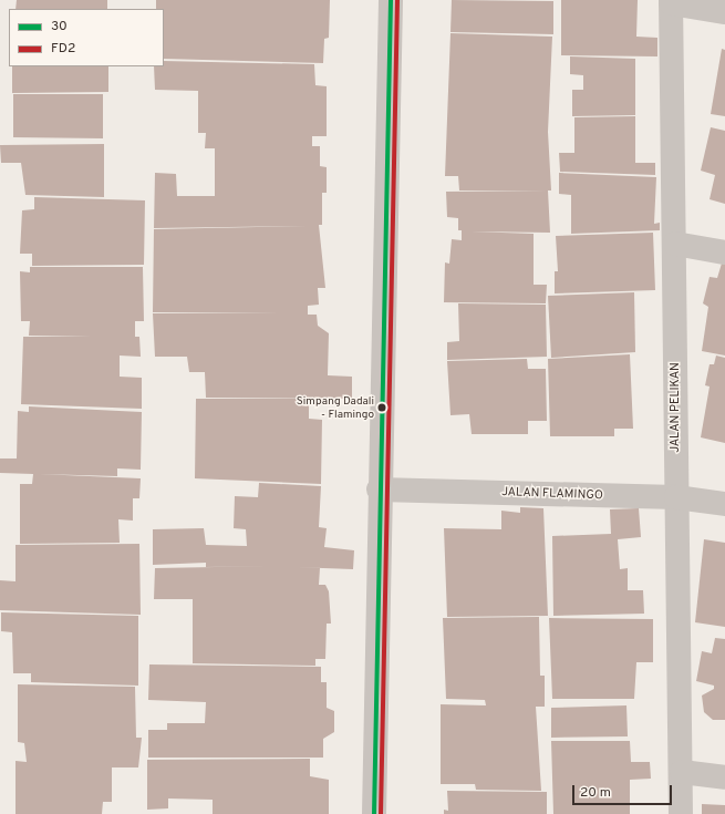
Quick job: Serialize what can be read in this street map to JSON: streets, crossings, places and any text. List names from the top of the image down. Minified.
{"streets":{"street":["JALAN PELIKAN","JALAN FLAMINGO"]},"crossings":[["JALAN PELIKAN","JALAN FLAMINGO"]],"places":["Simpang Dadali - Flamingo"],"lines":["transit line 30","transit line FD2"],"legend":["30","FD2"],"scale_bar":"20 m"}
